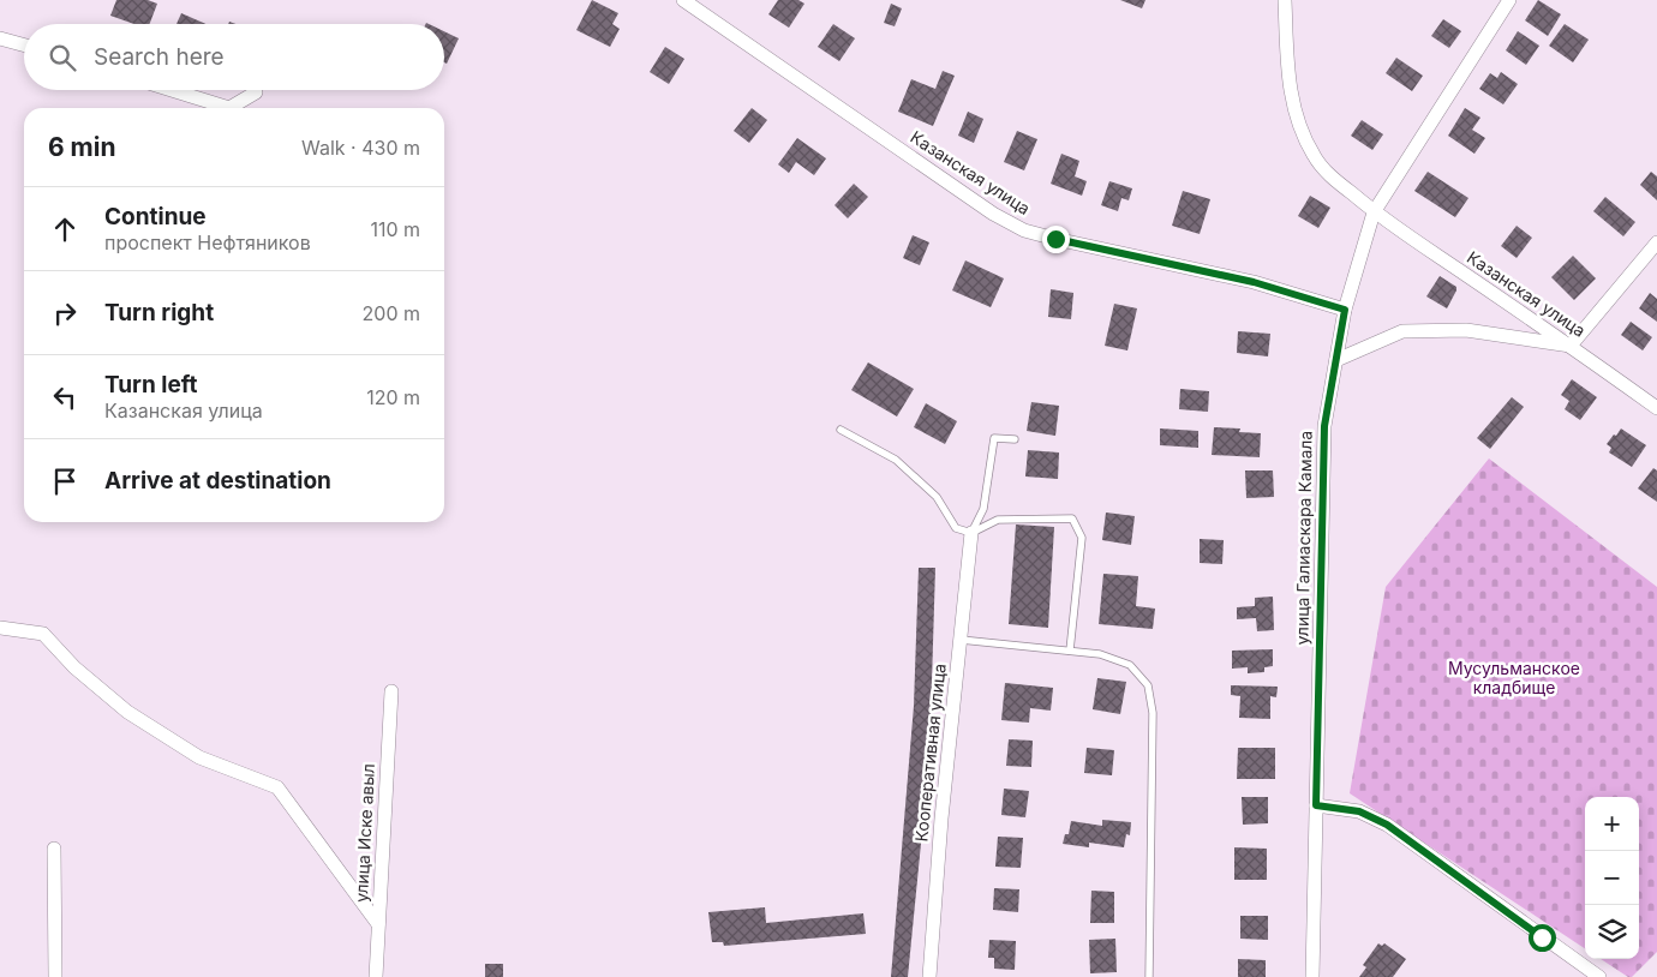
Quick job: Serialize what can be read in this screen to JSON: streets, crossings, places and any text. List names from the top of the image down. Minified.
{"streets":{"street":["Казанская улица","улица Галиаскара Камала","Кооперативная улица","улица Иске авыл"]},"crossings":[["Казанская улица","улица Галиаскара Камала"]],"parks":["Мусульманское кладбище"],"page":{"search":"Search here","heading":["6 min","Walk · 430 m"],"list":[["Continue","проспект Нефтяников","110 m"],["Turn right","200 m"],["Turn left","Казанская улица","120 m"],"Arrive at destination"],"map_buttons":["+","−"]}}
